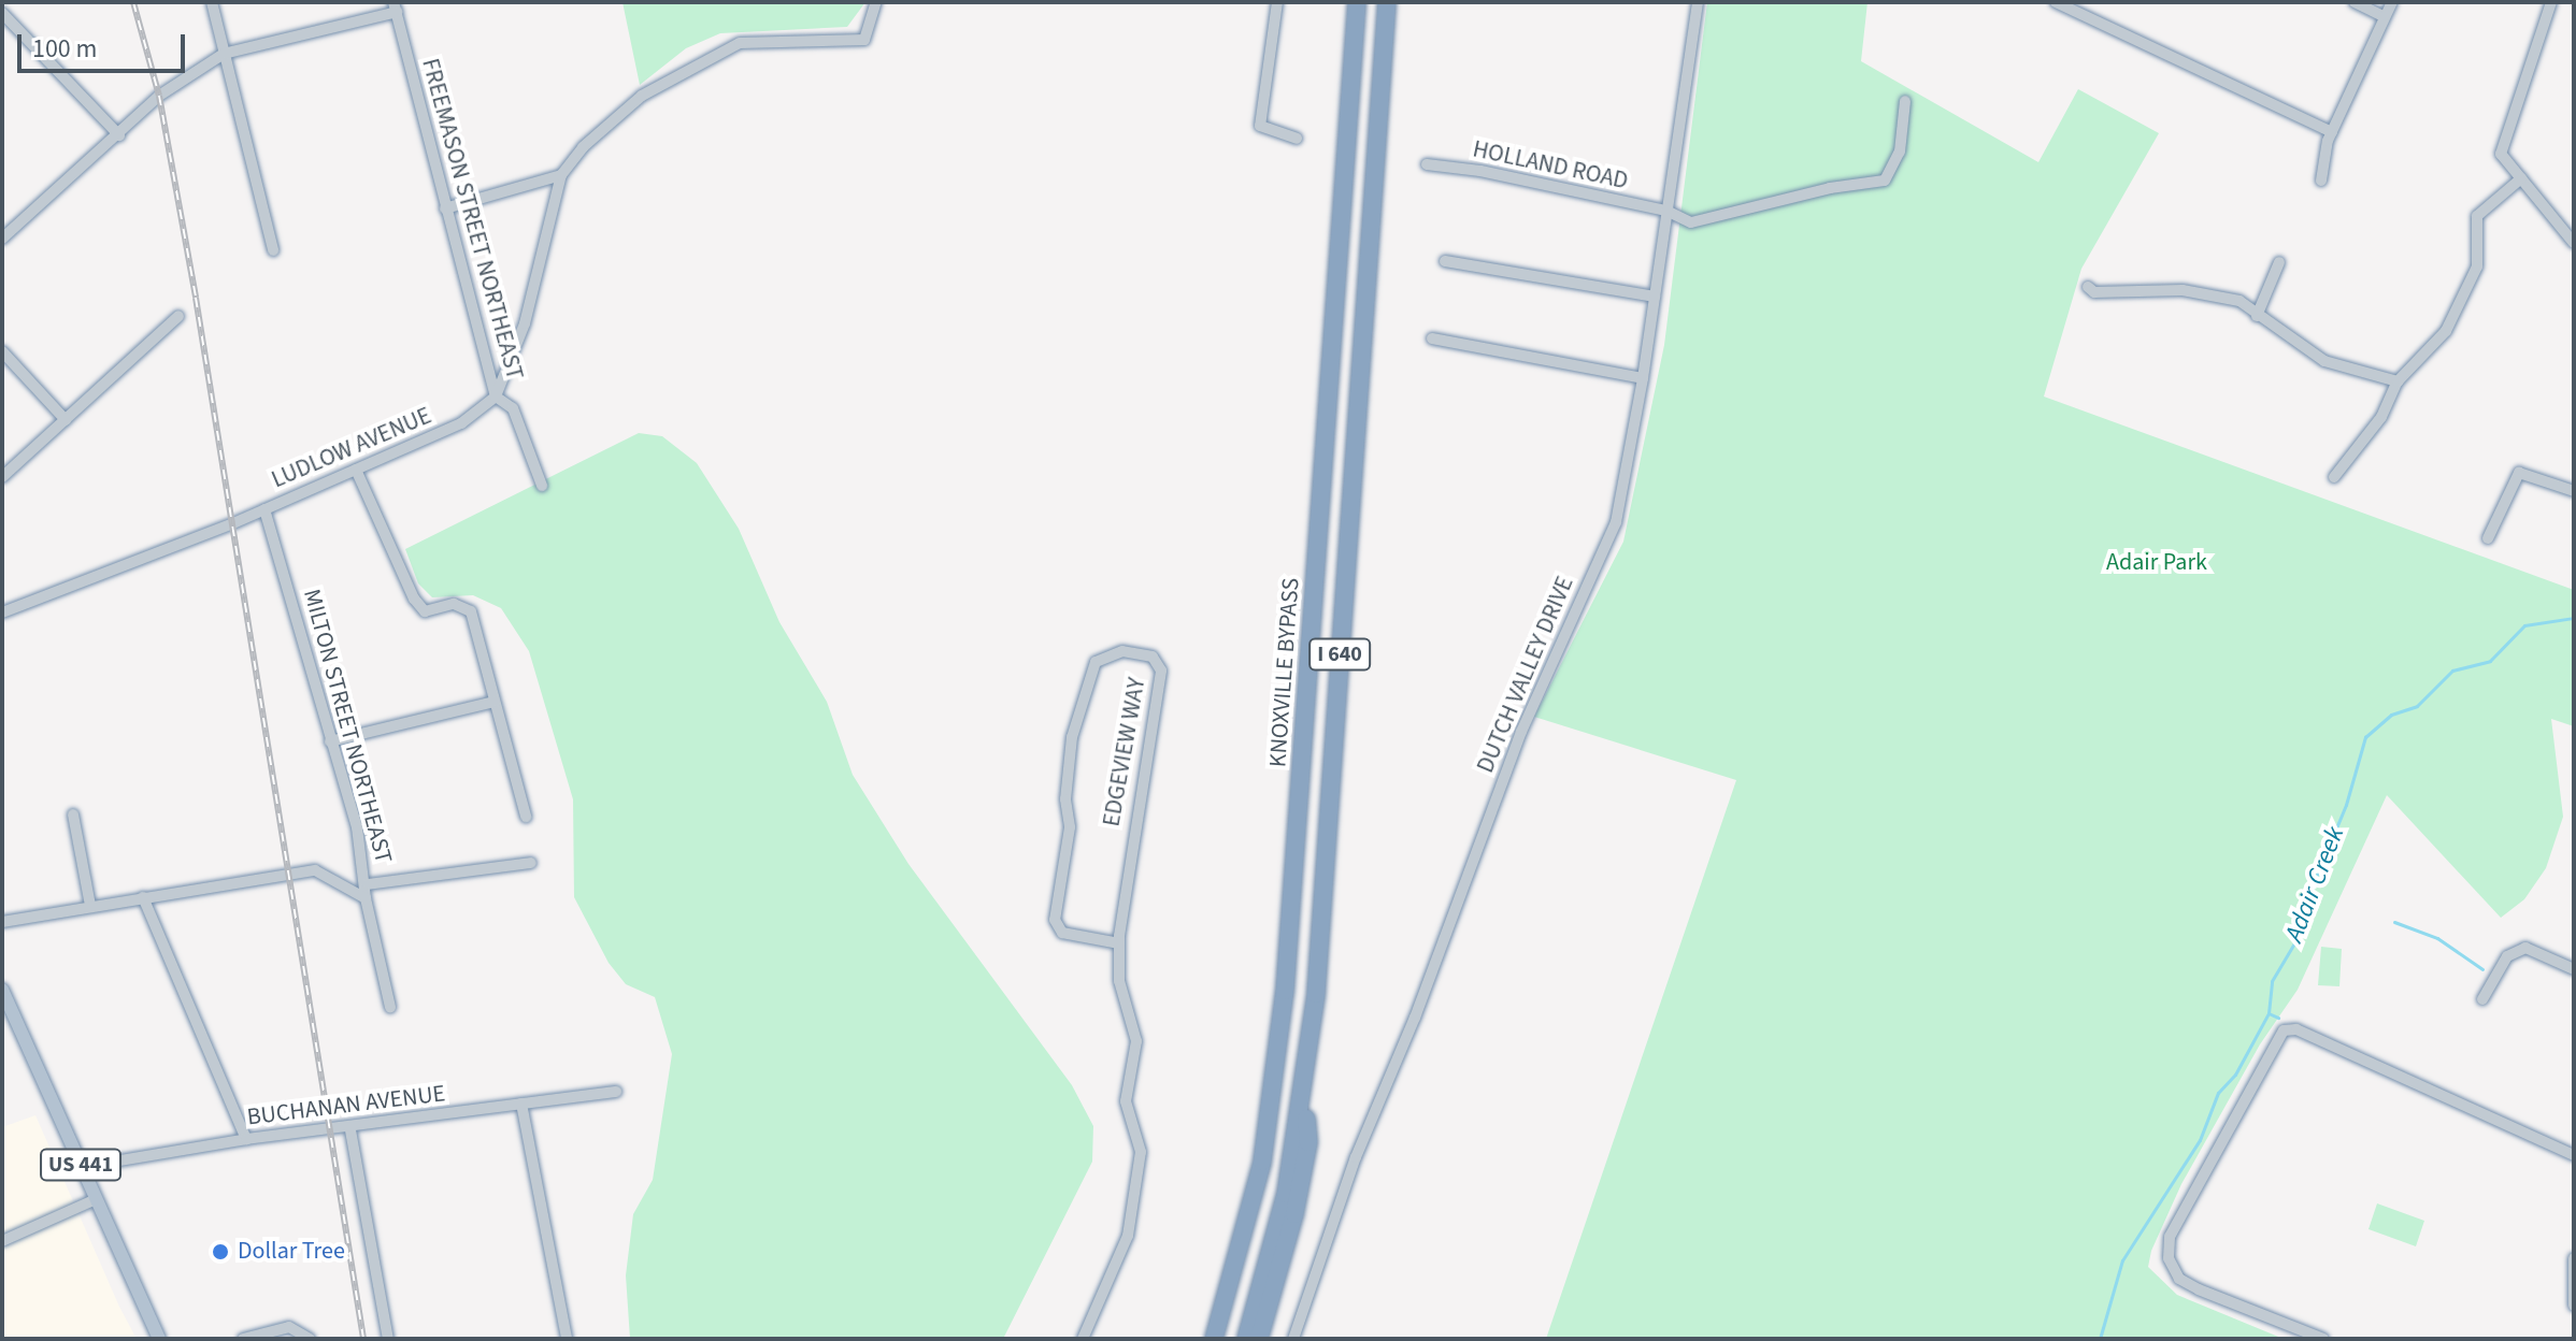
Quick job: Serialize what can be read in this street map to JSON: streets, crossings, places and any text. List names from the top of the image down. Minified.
{"streets":{"highway":["I 640","KNOXVILLE BYPASS"],"main road":["US 441"],"street":["HOLLAND ROAD","FREEMASON STREET NORTHEAST","LUDLOW AVENUE","DUTCH VALLEY DRIVE","MILTON STREET NORTHEAST","EDGEVIEW WAY","BUCHANAN AVENUE"]},"crossings":[["HOLLAND ROAD","DUTCH VALLEY DRIVE"],["FREEMASON STREET NORTHEAST","LUDLOW AVENUE"],["LUDLOW AVENUE","MILTON STREET NORTHEAST"],["BUCHANAN AVENUE","US 441"]],"water":["Adair Creek"],"parks":["Adair Park"],"places":["Dollar Tree"],"scale_bar":"100 m"}
